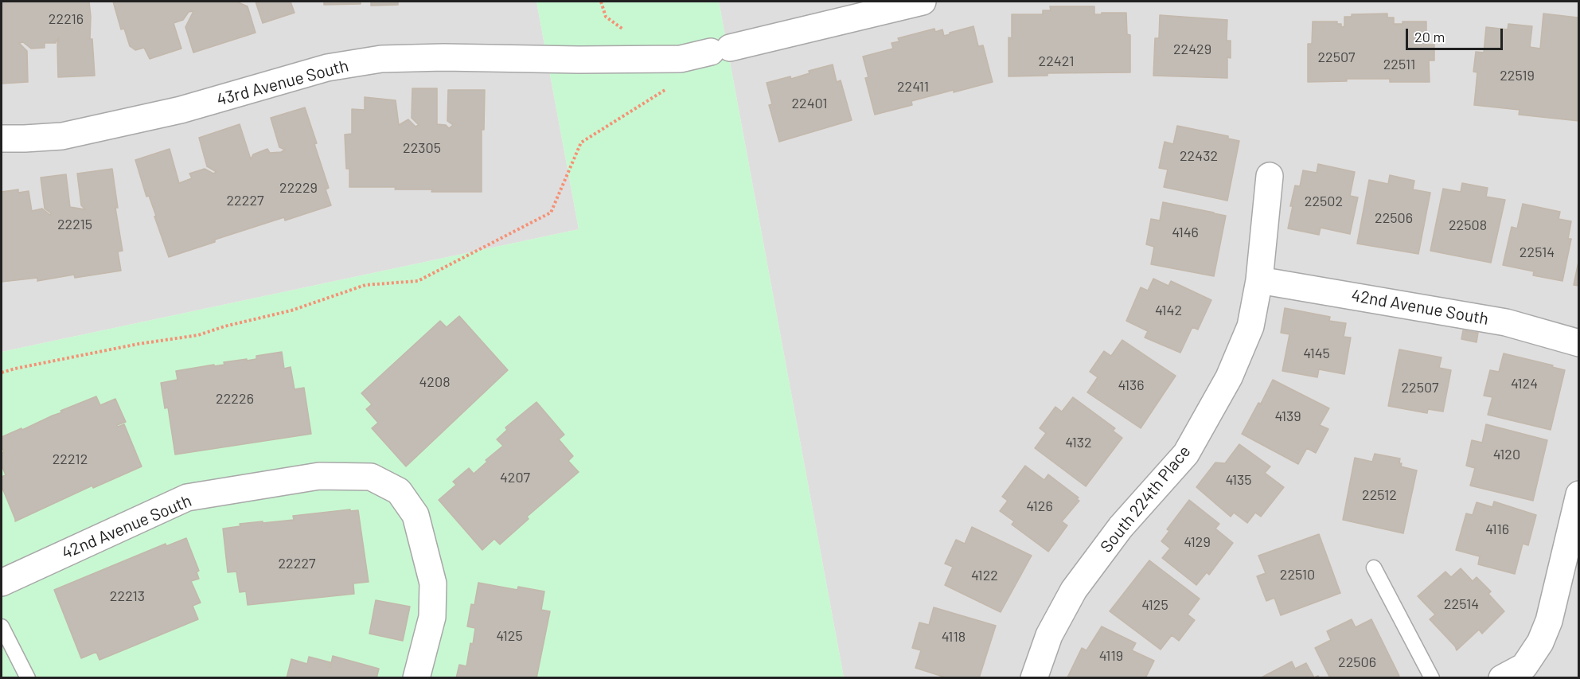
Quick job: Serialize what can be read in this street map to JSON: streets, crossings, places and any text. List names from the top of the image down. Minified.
{"streets":{"street":["43rd Avenue South","42nd Avenue South","South 224th Place"]},"crossings":[["42nd Avenue South","South 224th Place"]],"house_numbers":["22216","22429","22507","22421","22511","22519","22411","22401","22305","22432","22229","22227","22502","22506","22215","22508","4146","22514","4142","4145","4208","4124","4136","22507","22226","4139","4132","4120","22212","4207","4135","22512","4126","4116","4129","22227","22510","4122","22213","22514","4125","4125","4118","4119","22506"],"scale_bar":"20 m"}
